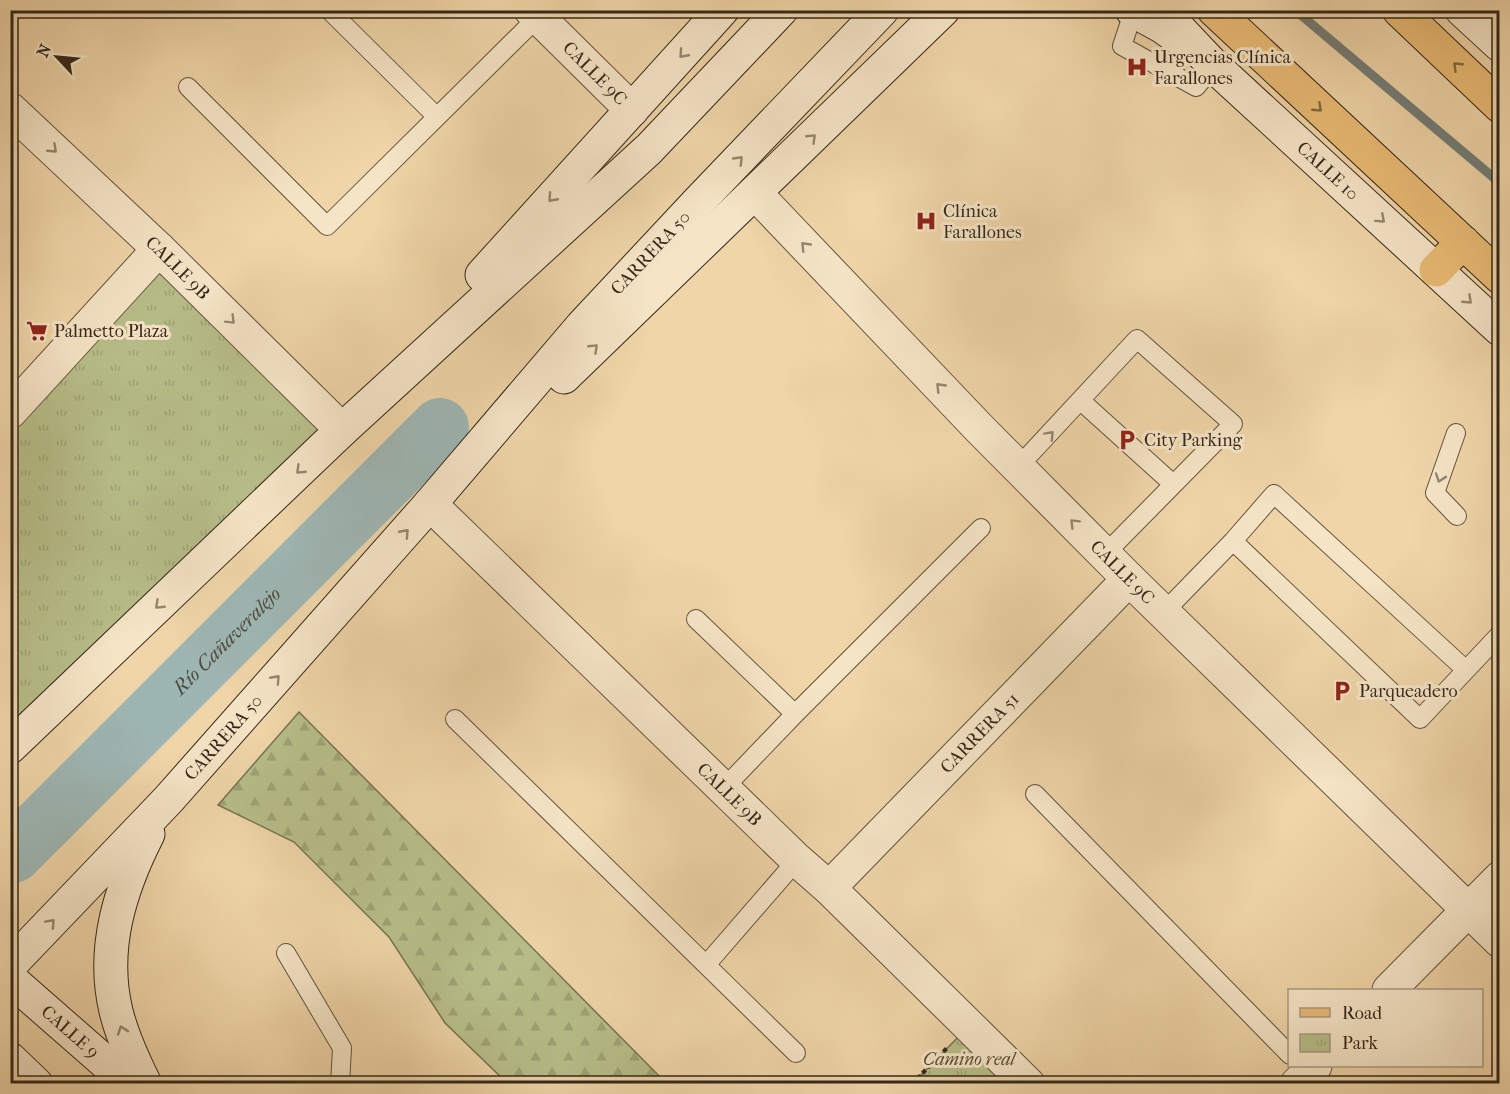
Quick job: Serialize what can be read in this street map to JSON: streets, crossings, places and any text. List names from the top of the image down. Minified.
{"streets":{"street":["CALLE 9C","CALLE 10","CARRERA 50","CALLE 9B","CARRERA 51","CALLE 9"]},"crossings":[["CALLE 9C","CARRERA 50"],["CALLE 9C","CARRERA 51"],["CARRERA 50","CALLE 9B"],["CALLE 9B","CARRERA 51"]],"one_way":["CALLE 9C","CALLE 10","CALLE 9B"],"water":["Río Cañaveralejo"],"parks":["Camino real"],"places":{"hospital":["Urgencias Clínica Farallones","Clínica Farallones"],"supermarket":["Palmetto Plaza"],"parking":["City Parking","Parqueadero"]},"legend":["Road","Park"],"north":"top left"}
